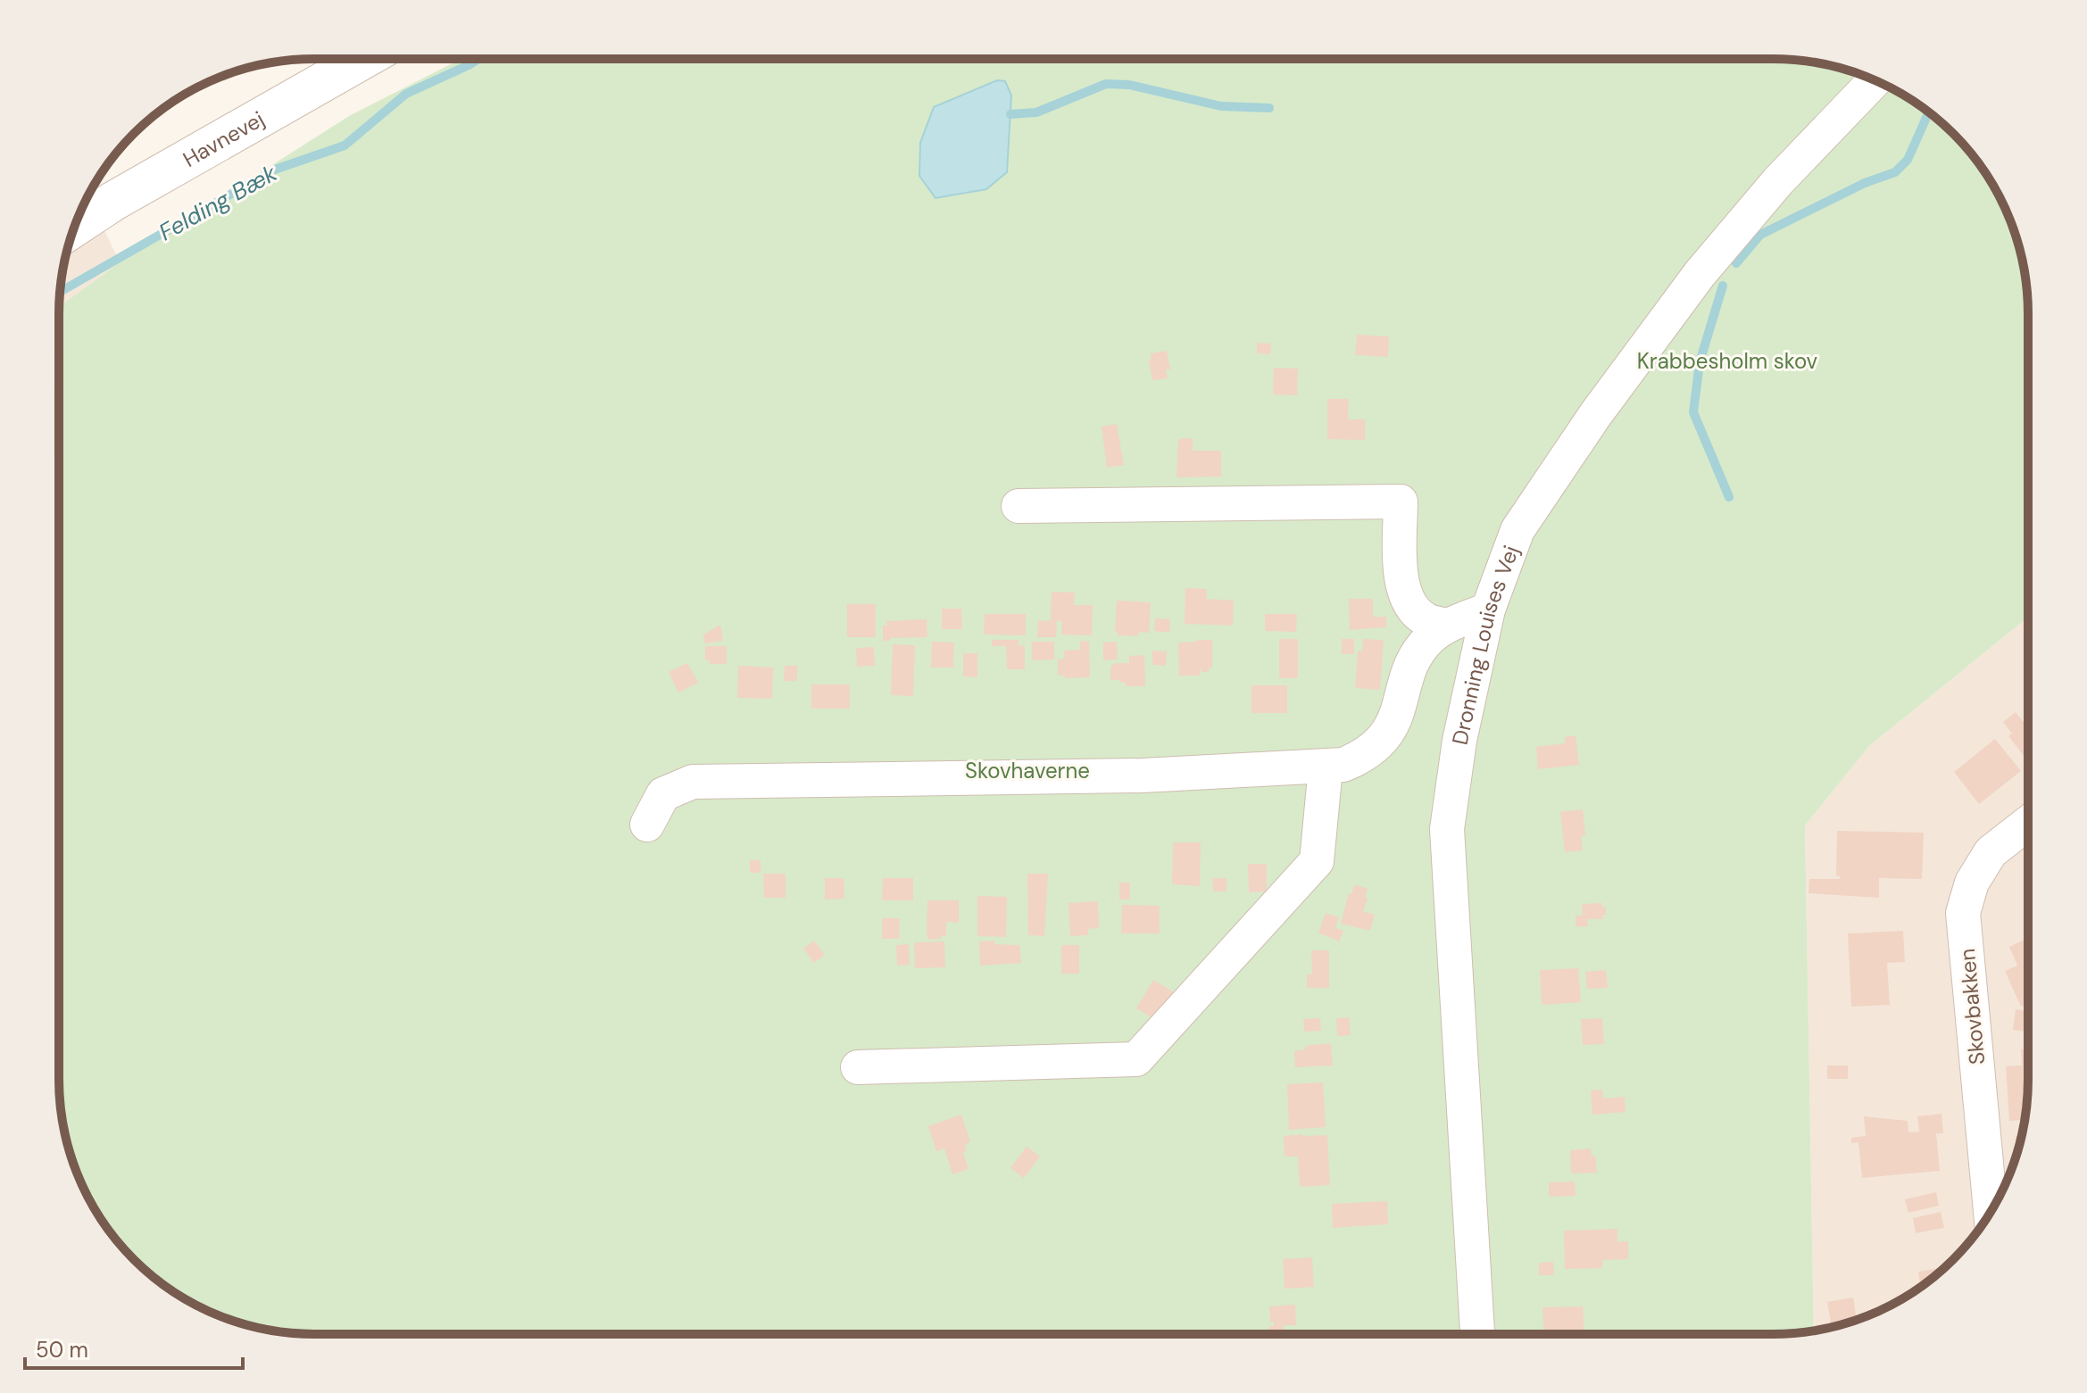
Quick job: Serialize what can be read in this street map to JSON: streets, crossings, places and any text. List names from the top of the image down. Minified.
{"streets":{"street":["Havnevej","Dronning Louises Vej","Skovbakken"]},"water":["Felding Bæk"],"parks":["Krabbesholm skov","Skovhaverne"],"scale_bar":"50 m"}
